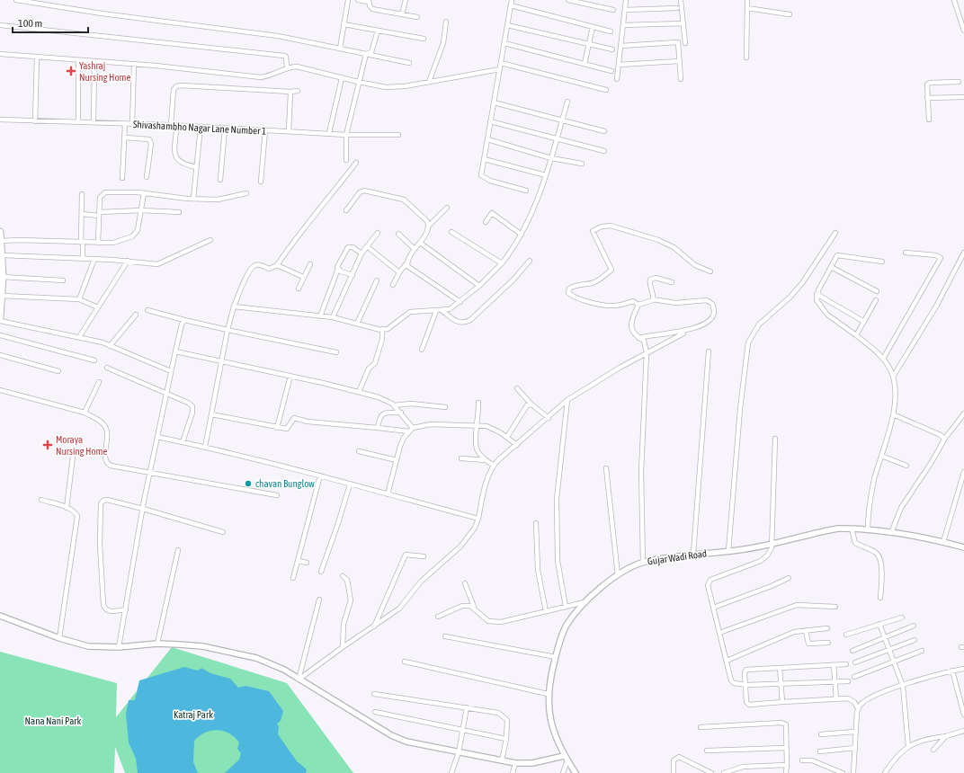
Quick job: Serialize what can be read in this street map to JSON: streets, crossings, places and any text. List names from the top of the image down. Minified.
{"streets":{"street":["Shivashambho Nagar Lane Number 1","Gujar Wadi Road"]},"parks":["Katraj Park","Nana Nani Park"],"places":{"health":["Yashraj Nursing Home","Moraya Nursing Home"],"other":["chavan Bunglow"]},"scale_bar":"100 m"}
